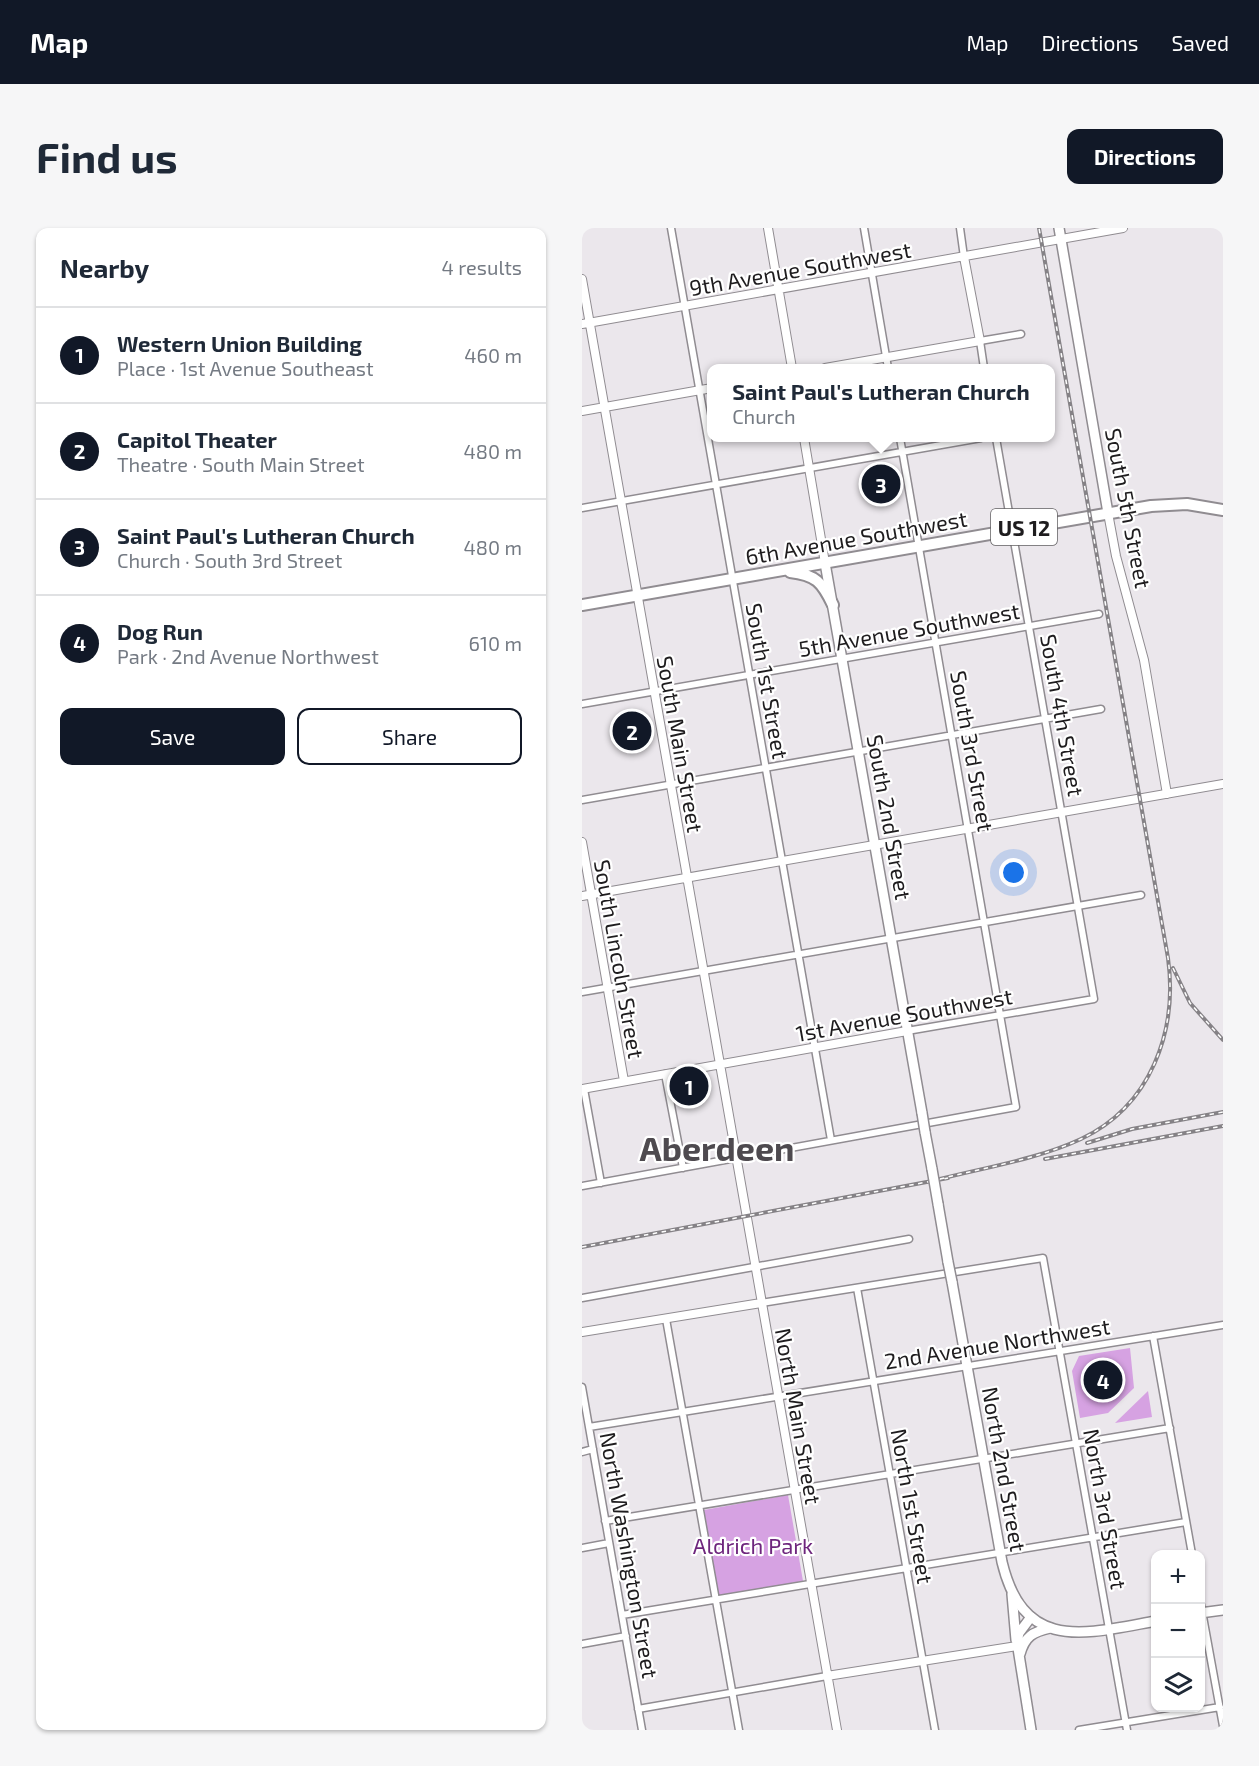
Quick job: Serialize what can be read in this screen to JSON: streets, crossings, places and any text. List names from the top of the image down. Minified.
{"streets":{"highway":["US 12","6th Avenue Southwest"],"main road":["South 5th Street","South 2nd Street","North 2nd Street"],"street":["9th Avenue Southwest","5th Avenue Southwest","South 1st Street","South 4th Street","South Main Street","South 3rd Street","South Lincoln Street","1st Avenue Southwest","2nd Avenue Northwest","North Main Street","North 1st Street","North 3rd Street","North Washington Street"]},"crossings":[["9th Avenue Southwest","South 5th Street"],["9th Avenue Southwest","South 1st Street"],["9th Avenue Southwest","South Main Street"],["South 5th Street","6th Avenue Southwest"],["US 12","6th Avenue Southwest"],["US 12","South Main Street"],["6th Avenue Southwest","South 1st Street"],["6th Avenue Southwest","South 4th Street"],["6th Avenue Southwest","South Main Street"],["6th Avenue Southwest","South 3rd Street"],["6th Avenue Southwest","South 2nd Street"],["5th Avenue Southwest","South 1st Street"],["5th Avenue Southwest","South 4th Street"],["5th Avenue Southwest","South Main Street"],["5th Avenue Southwest","South 3rd Street"],["5th Avenue Southwest","South 2nd Street"],["South 1st Street","South 3rd Street"],["South 1st Street","1st Avenue Southwest"],["South 4th Street","1st Avenue Southwest"],["South Main Street","1st Avenue Southwest"],["South Main Street","North Main Street"],["South 3rd Street","1st Avenue Southwest"],["South 2nd Street","1st Avenue Southwest"],["South 2nd Street","North 2nd Street"],["South Lincoln Street","1st Avenue Southwest"],["2nd Avenue Northwest","North Main Street"],["2nd Avenue Northwest","North 2nd Street"],["2nd Avenue Northwest","North 1st Street"],["2nd Avenue Northwest","North 3rd Street"],["2nd Avenue Northwest","North Washington Street"],["North 1st Street","North 3rd Street"]],"districts":["Aberdeen"],"parks":["Aldrich Park"],"page":{"header":"Map","nav":["Map","Directions","Saved"],"buttons":["Directions",["Save","Share"]],"title":"Find us","heading":["Nearby","4 results"],"list":[{"mark":"1","name":"Western Union Building","note":"Place · 1st Avenue Southeast","value":"460 m"},{"mark":"2","name":"Capitol Theater","note":"Theatre · South Main Street","value":"480 m"},{"mark":"3","name":"Saint Paul's Lutheran Church","note":"Church · South 3rd Street","value":"480 m"},{"mark":"4","name":"Dog Run","note":"Park · 2nd Avenue Northwest","value":"610 m"}],"popup":["Saint Paul's Lutheran Church","Church"],"pins":["3","2","1","4"],"map_buttons":["+","−"]}}
